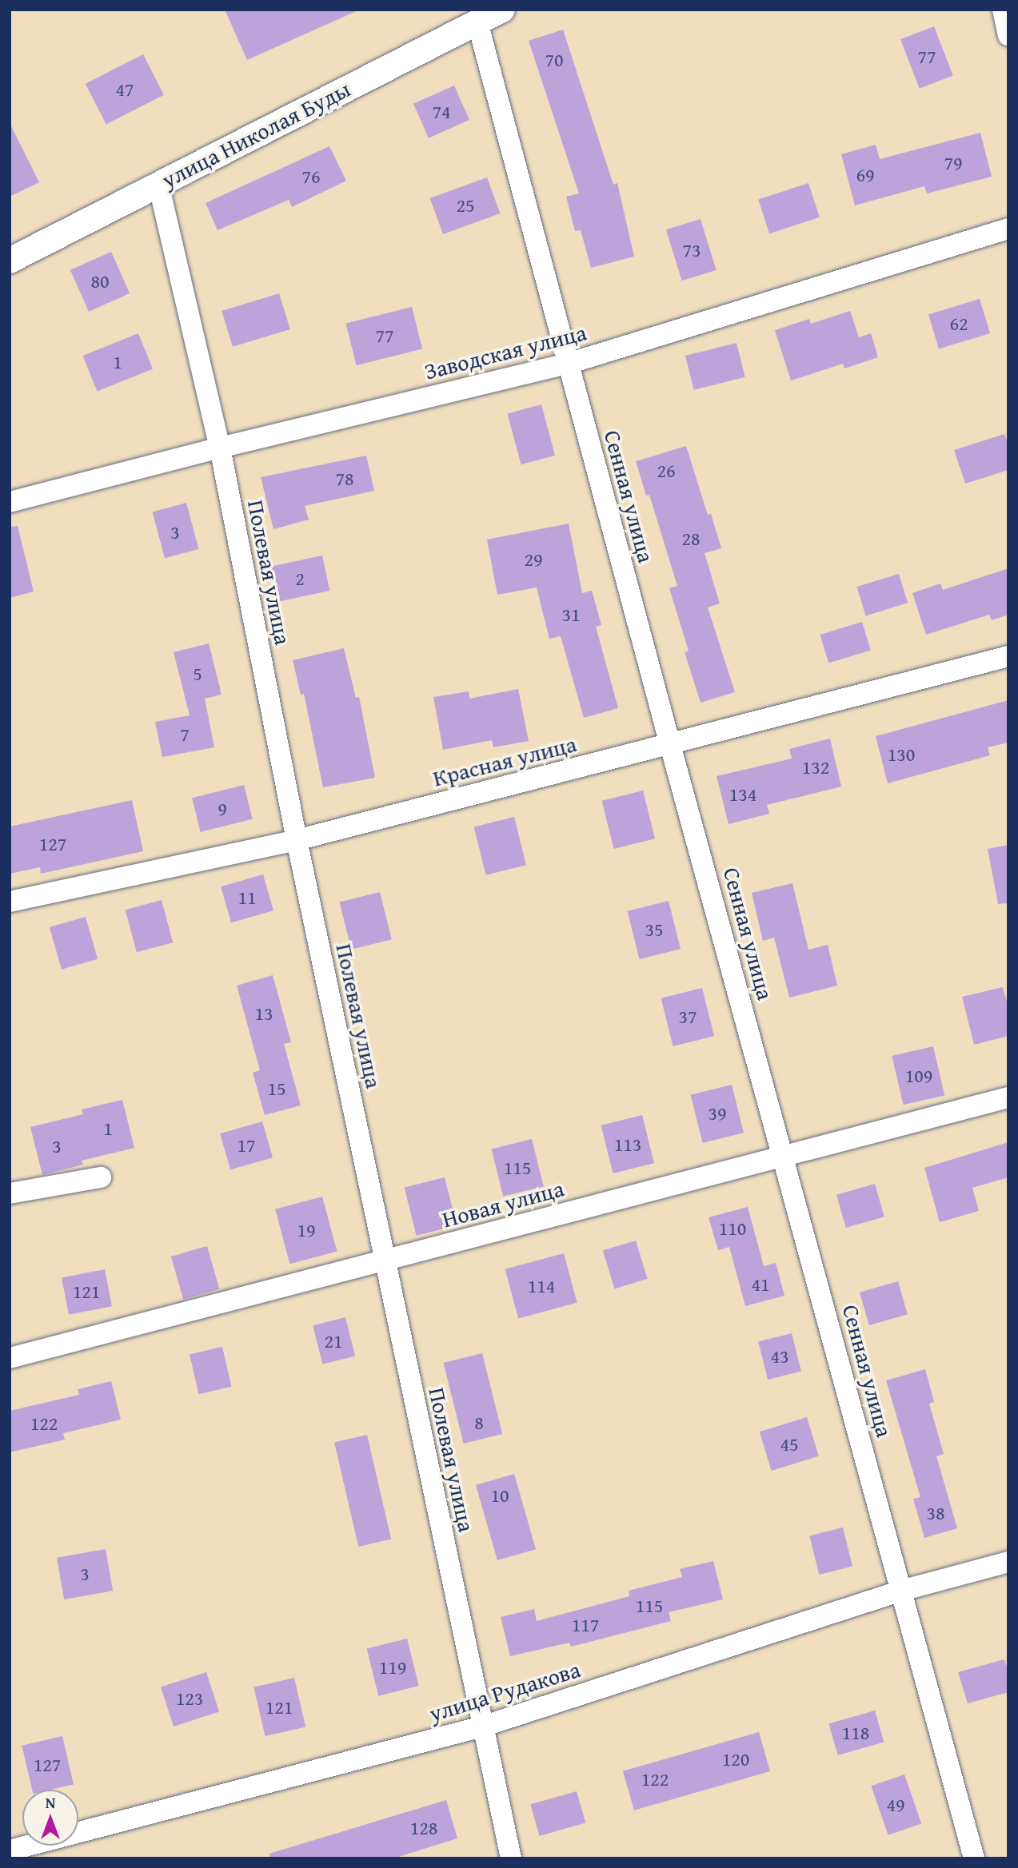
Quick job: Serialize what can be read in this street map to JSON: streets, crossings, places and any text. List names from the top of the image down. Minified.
{"streets":{"street":["улица Николая Буды","Заводская улица","Сенная улица","Полевая улица","Красная улица","Новая улица","улица Рудакова"]},"crossings":[["улица Николая Буды","Сенная улица"],["улица Николая Буды","Полевая улица"],["Заводская улица","Сенная улица"],["Заводская улица","Полевая улица"],["Сенная улица","Красная улица"],["Сенная улица","Новая улица"],["Сенная улица","улица Рудакова"],["Полевая улица","Красная улица"],["Полевая улица","Новая улица"],["Полевая улица","улица Рудакова"]],"house_numbers":["77","70","47","74","79","69","76","25","73","80","62","77","1","26","78","3","28","29","2","31","5","7","130","132","134","9","127","11","35","13","37","109","15","39","1","113","17","3","115","110","19","41","114","121","21","43","8","122","45","10","38","3","115","117","119","123","121","118","120","127","122","49","128"],"north":"top"}
